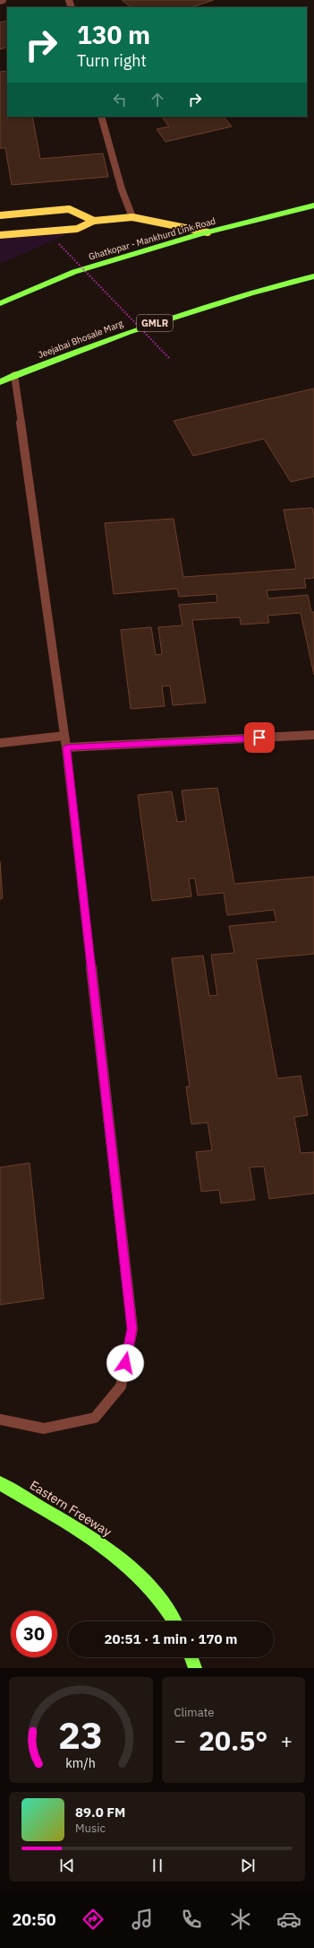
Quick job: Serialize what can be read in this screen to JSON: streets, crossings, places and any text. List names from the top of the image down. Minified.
{"streets":{"highway":["Ghatkopar - Mankhurd Link Road","GMLR","Jeejabai Bhosale Marg","Eastern Freeway"]},"page":{"turn":["130 m","Turn right"],"limit":"30","trip":"20:51 · 1 min · 170 m","tile":"Climate","heat":["−","20.5°","+"],"song":["89.0 FM","Music"],"tabs":"20:50","gauge":["23","km/h"]}}
